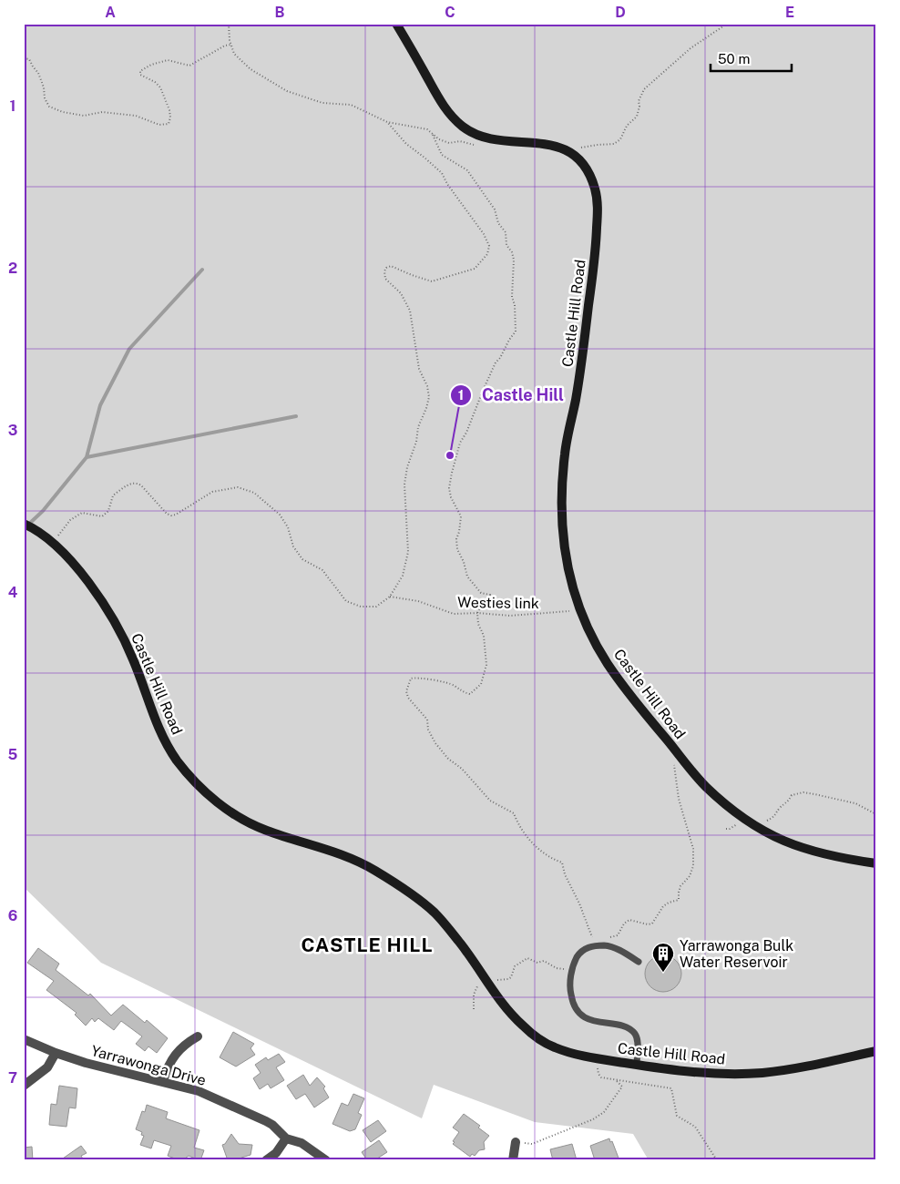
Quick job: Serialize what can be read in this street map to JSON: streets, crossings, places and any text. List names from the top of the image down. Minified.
{"streets":{"main road":["Castle Hill Road"],"street":["Yarrawonga Drive"],"path":["Westies link"]},"crossings":[["Castle Hill Road","Westies link"]],"districts":["CASTLE HILL"],"places":{"other":["Castle Hill"],"building":["Yarrawonga Bulk Water Reservoir"]},"scale_bar":"50 m","grid":{"columns":["A","B","C","D","E"],"rows":["1","2","3","4","5","6","7"]}}
